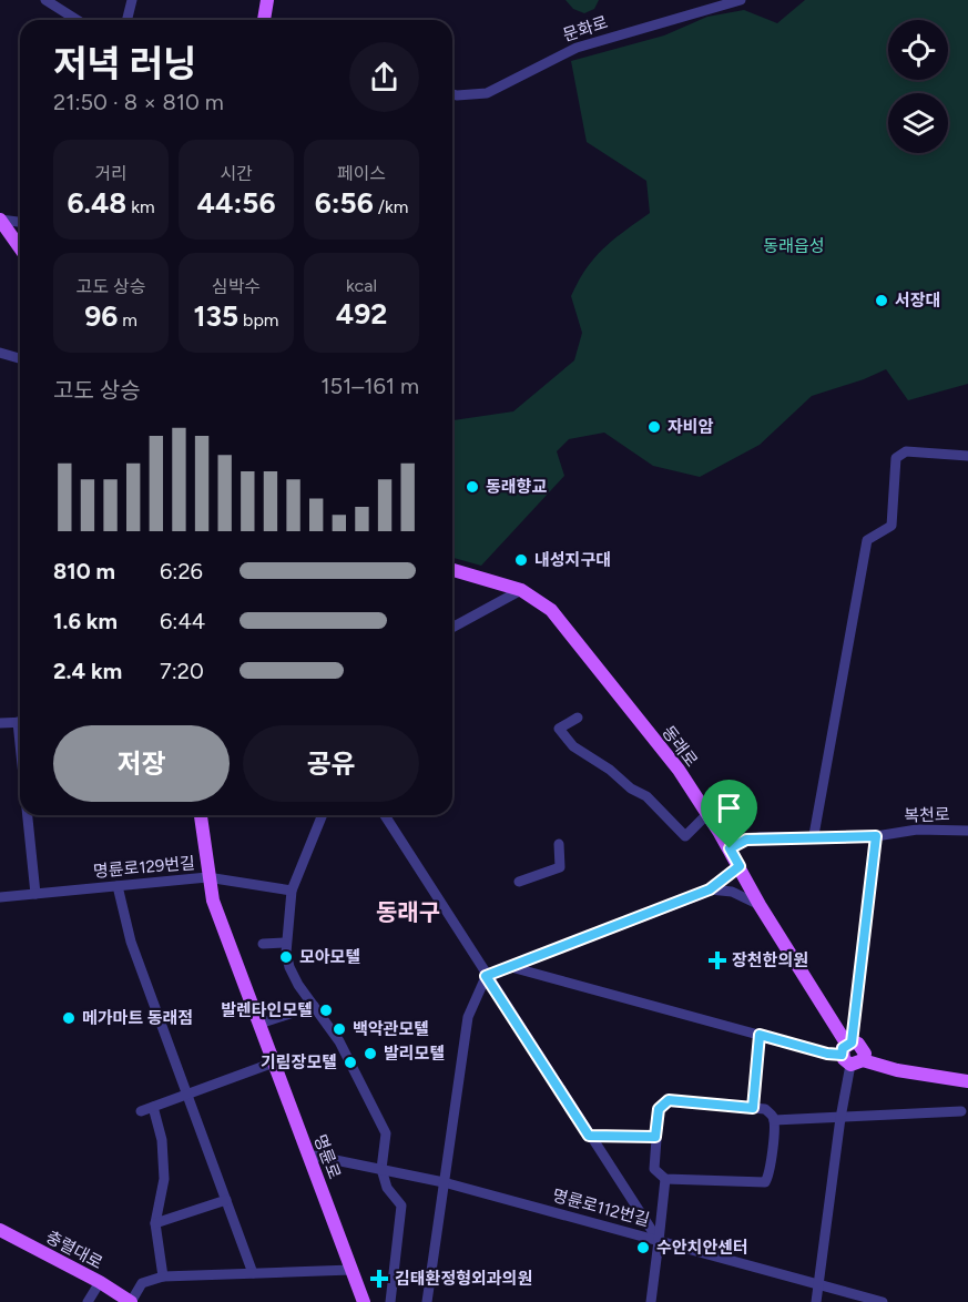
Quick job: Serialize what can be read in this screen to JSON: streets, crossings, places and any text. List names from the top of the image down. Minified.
{"streets":{"main road":["동래로","명륜로","충렬대로"],"street":["문화로","복천로","명륜로129번길","명륜로112번길"]},"crossings":[["동래로","복천로"],["명륜로129번길","명륜로"],["명륜로","명륜로112번길"]],"districts":["동래구"],"parks":["동래읍성"],"places":{"other":["서장대","자비암","동래향교","내성지구대","모아모텔","발렌타인모텔","메가마트 동래점","백악관모텔","발리모텔","기림장모텔","수안치안센터"],"health":["장천한의원","김태환정형외과의원"]},"page":{"heading":["저녁 러닝","21:50 · 8 × 810 m"],"stats":[["거리","6.48 km"],["시간","44:56"],["페이스","6:56 /km"],["고도 상승","96 m"],["심박수","135 bpm"],["kcal","492"]],"chart":["고도 상승","151–161 m"],"list":[{"name":"810 m","note":"6:26"},{"name":"1.6 km","note":"6:44"},{"name":"2.4 km","note":"7:20"}],"buttons":["저장","공유"]}}
